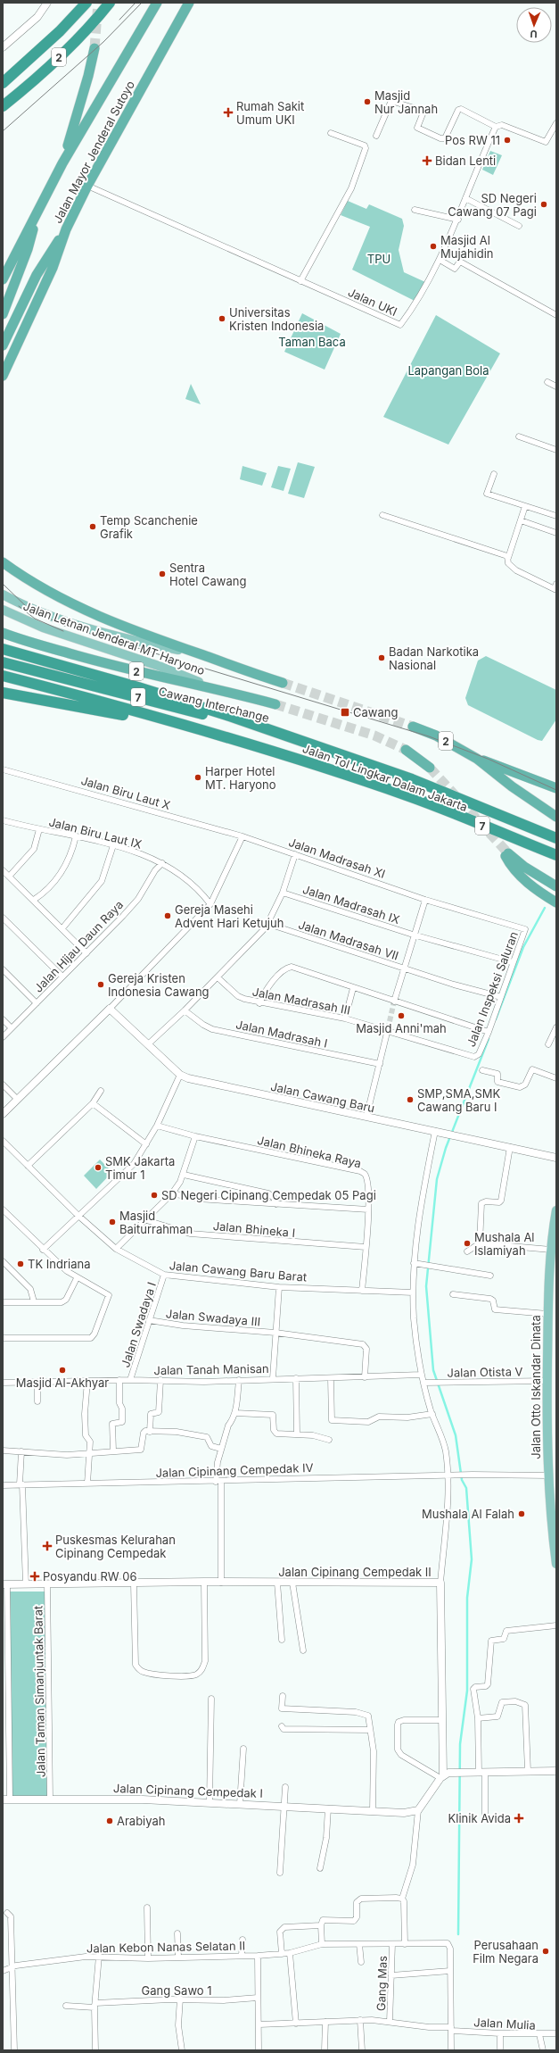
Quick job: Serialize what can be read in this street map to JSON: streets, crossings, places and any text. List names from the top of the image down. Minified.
{"streets":{"highway":["2","Jalan Mayor Jenderal Sutoyo","Jalan Letnan Jenderal MT Haryono","7","Cawang Interchange","Jalan Tol Lingkar Dalam Jakarta"],"main road":["Jalan Otto Iskandar Dinata"],"street":["Jalan UKI","Jalan Biru Laut X","Jalan Biru Laut IX","Jalan Madrasah XI","Jalan Madrasah IX","Jalan Madrasah VII","Jalan Hijau Daun Raya","Jalan Inspeksi Saluran","Jalan Madrasah III","Jalan Madrasah I","Jalan Cawang Baru","Jalan Bhineka Raya","Jalan Bhineka I","Jalan Cawang Baru Barat","Jalan Swadaya III","Jalan Swadaya I","Jalan Tanah Manisan","Jalan Otista V","Jalan Cipinang Cempedak IV","Jalan Cipinang Cempedak II","Jalan Taman Simanjuntak Barat","Jalan Cipinang Cempedak I","Jalan Kebon Nanas Selatan II","Gang Mas","Gang Sawo 1","Jalan Mulia"]},"crossings":[["Jalan Mayor Jenderal Sutoyo","Jalan UKI"],["7","Jalan Tol Lingkar Dalam Jakarta"],["Cawang Interchange","Jalan Tol Lingkar Dalam Jakarta"],["Jalan Biru Laut X","Jalan Madrasah XI"],["Jalan Biru Laut IX","Jalan Hijau Daun Raya"],["Jalan Madrasah XI","Jalan Inspeksi Saluran"],["Jalan Madrasah IX","Jalan Inspeksi Saluran"],["Jalan Madrasah VII","Jalan Inspeksi Saluran"],["Jalan Inspeksi Saluran","Jalan Madrasah III"],["Jalan Bhineka Raya","Jalan Bhineka I"],["Jalan Bhineka Raya","Jalan Cawang Baru Barat"],["Jalan Cawang Baru Barat","Jalan Swadaya I"],["Jalan Swadaya III","Jalan Swadaya I"],["Jalan Swadaya III","Jalan Tanah Manisan"],["Jalan Swadaya I","Jalan Tanah Manisan"],["Jalan Otista V","Jalan Otto Iskandar Dinata"],["Jalan Otto Iskandar Dinata","Jalan Cipinang Cempedak IV"],["Jalan Cipinang Cempedak II","Jalan Taman Simanjuntak Barat"],["Jalan Taman Simanjuntak Barat","Jalan Cipinang Cempedak I"],["Jalan Kebon Nanas Selatan II","Gang Sawo 1"],["Jalan Kebon Nanas Selatan II","Jalan Mulia"],["Gang Mas","Jalan Mulia"]],"parks":["TPU","Taman Baca","Lapangan Bola"],"places":{"other":["Masjid Nur Jannah","Pos RW 11","SD Negeri Cawang 07 Pagi","Masjid Al Mujahidin","Universitas Kristen Indonesia","Temp Scanchenie Grafik","Sentra Hotel Cawang","Badan Narkotika Nasional","Harper Hotel MT. Haryono","Gereja Masehi Advent Hari Ketujuh","Gereja Kristen Indonesia Cawang","Masjid Anni'mah","SMP,SMA,SMK Cawang Baru I","SMK Jakarta Timur 1","SD Negeri Cipinang Cempedak 05 Pagi","Masjid Baiturrahman","Mushala Al Islamiyah","TK Indriana","Masjid Al-Akhyar","Mushala Al Falah","Arabiyah","Perusahaan Film Negara"],"health":["Rumah Sakit Umum UKI","Bidan Lenti","Puskesmas Kelurahan Cipinang Cempedak","Posyandu RW 06","Klinik Avida"],"transit":["Cawang"]},"north":"bottom"}
